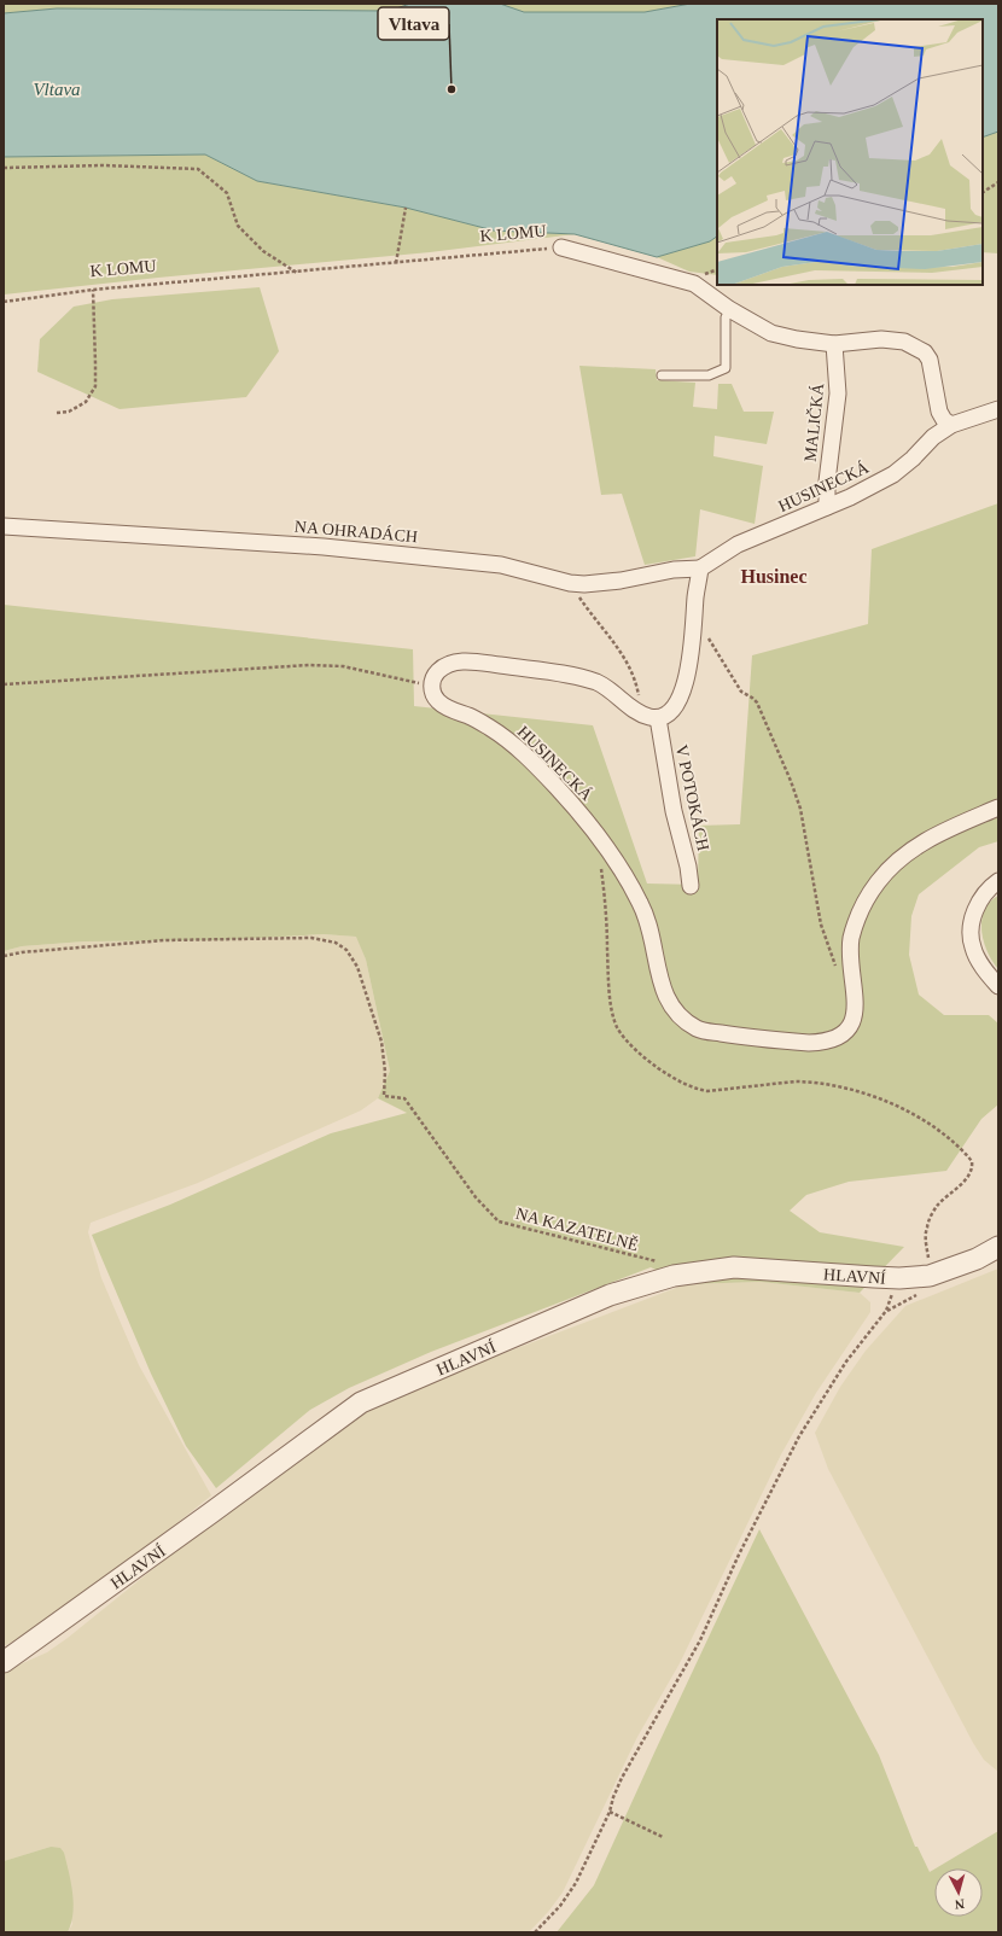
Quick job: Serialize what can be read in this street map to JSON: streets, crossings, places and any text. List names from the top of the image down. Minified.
{"streets":{"street":["K LOMU","MALIČKÁ","HUSINECKÁ","NA OHRADÁCH","V POTOKÁCH","HLAVNÍ"],"path":["NA KAZATELNĚ"]},"crossings":[["K LOMU","MALIČKÁ"],["K LOMU","HUSINECKÁ"],["MALIČKÁ","HUSINECKÁ"],["HUSINECKÁ","NA OHRADÁCH"],["NA KAZATELNĚ","HLAVNÍ"]],"districts":["Husinec"],"water":["Vltava"],"places":["Vltava"],"north":"bottom"}
